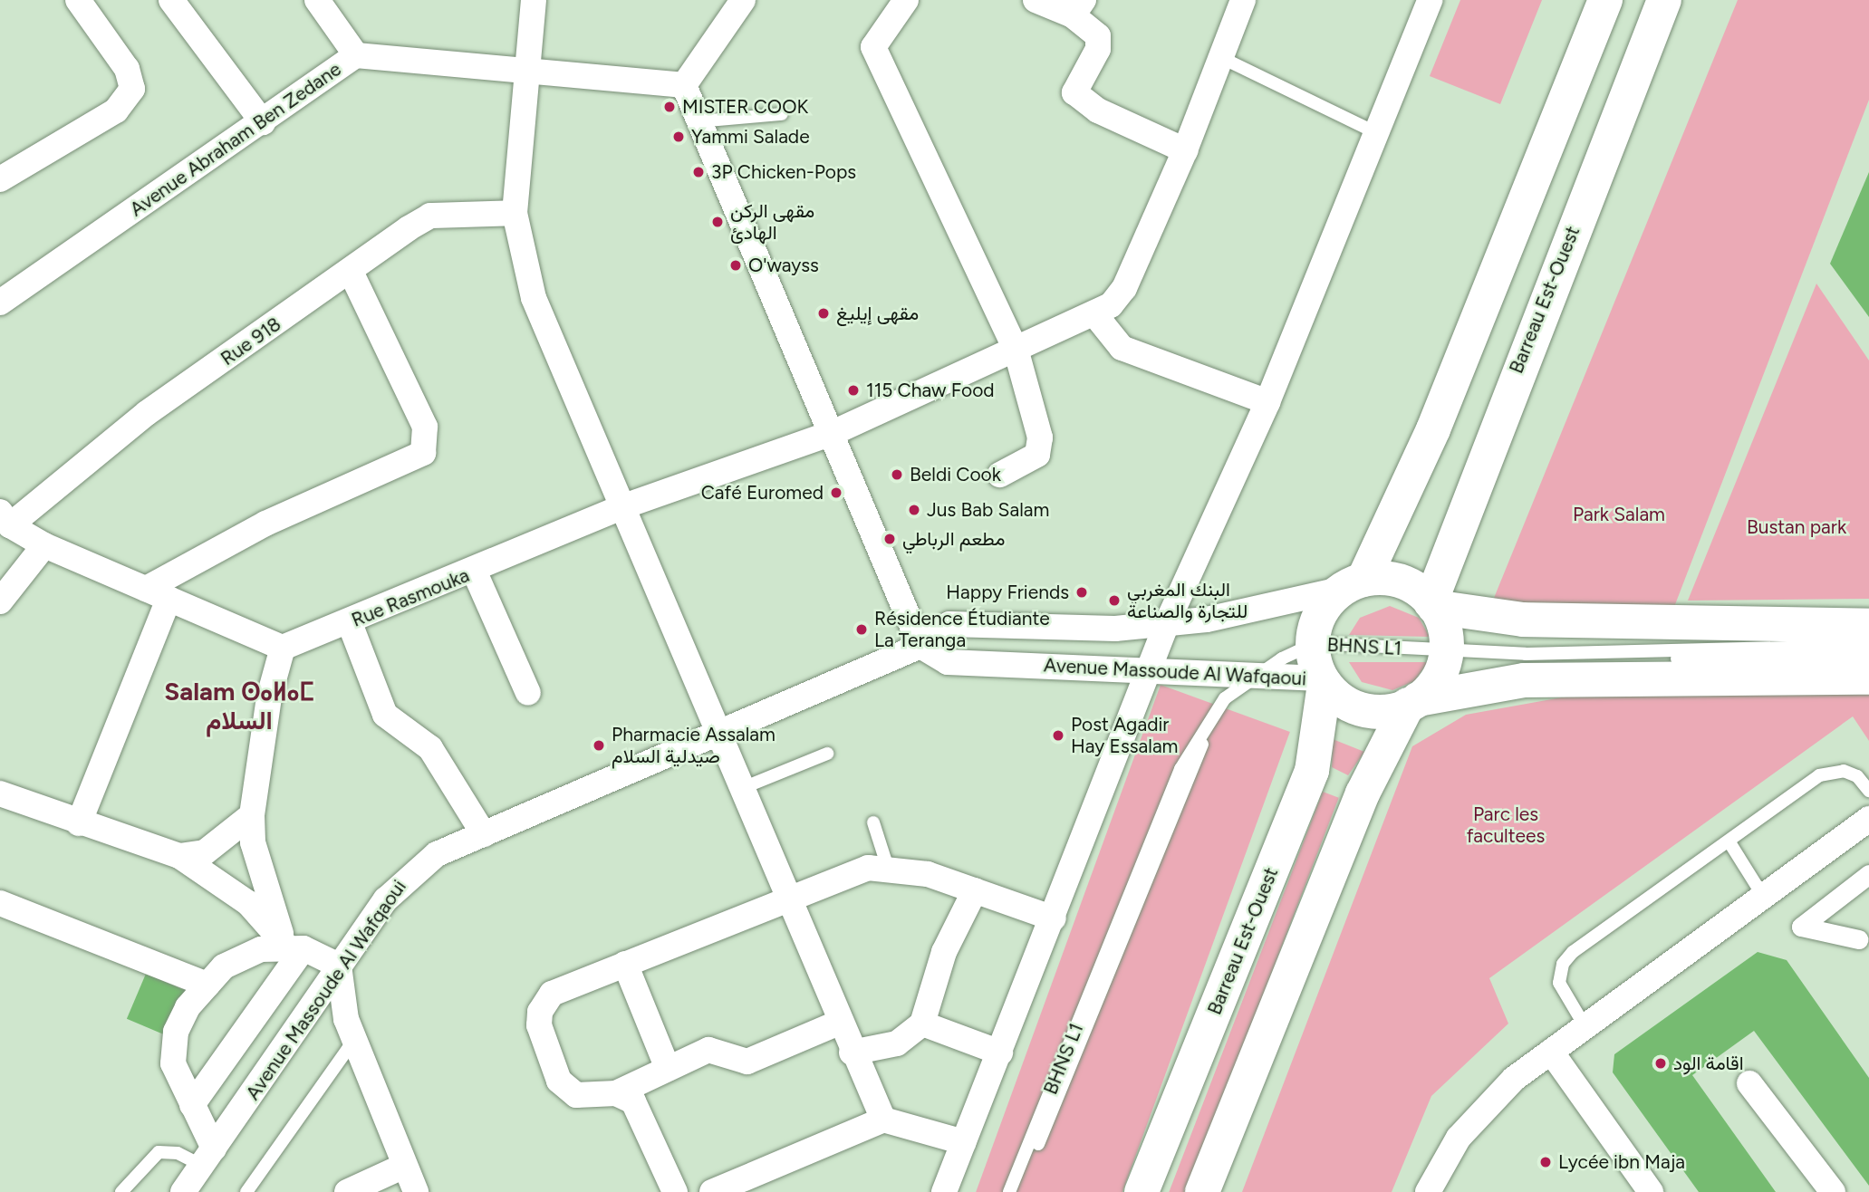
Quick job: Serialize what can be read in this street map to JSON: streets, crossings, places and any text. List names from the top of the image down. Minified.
{"streets":{"main road":["Barreau Est-Ouest"],"street":["Avenue Abraham Ben Zedane","Rue 918","Rue Rasmouka","Avenue Massoude Al Wafqaoui"],"lane":["BHNS L1"]},"crossings":[["Barreau Est-Ouest","BHNS L1"],["Barreau Est-Ouest","Avenue Massoude Al Wafqaoui"],["BHNS L1","Avenue Massoude Al Wafqaoui"]],"districts":["Salam ⵙⴰⵍⴰⵎ السلام"],"parks":["Park Salam","Bustan park","Parc les facultees"],"places":["MISTER COOK","Yammi Salade","3P Chicken-Pops","مقهى الركن الهادئ","O'wayss","مقهى إيليغ","115 Chaw Food","Beldi Cook","Café Euromed","Jus Bab Salam","مطعم الرباطي","Happy Friends","البنك المغربي للتجارة والصناعة","Résidence Étudiante La Teranga","Post Agadir Hay Essalam","Pharmacie Assalam صيدلية السلام","اقامة الود","Lycée ibn Maja"]}
